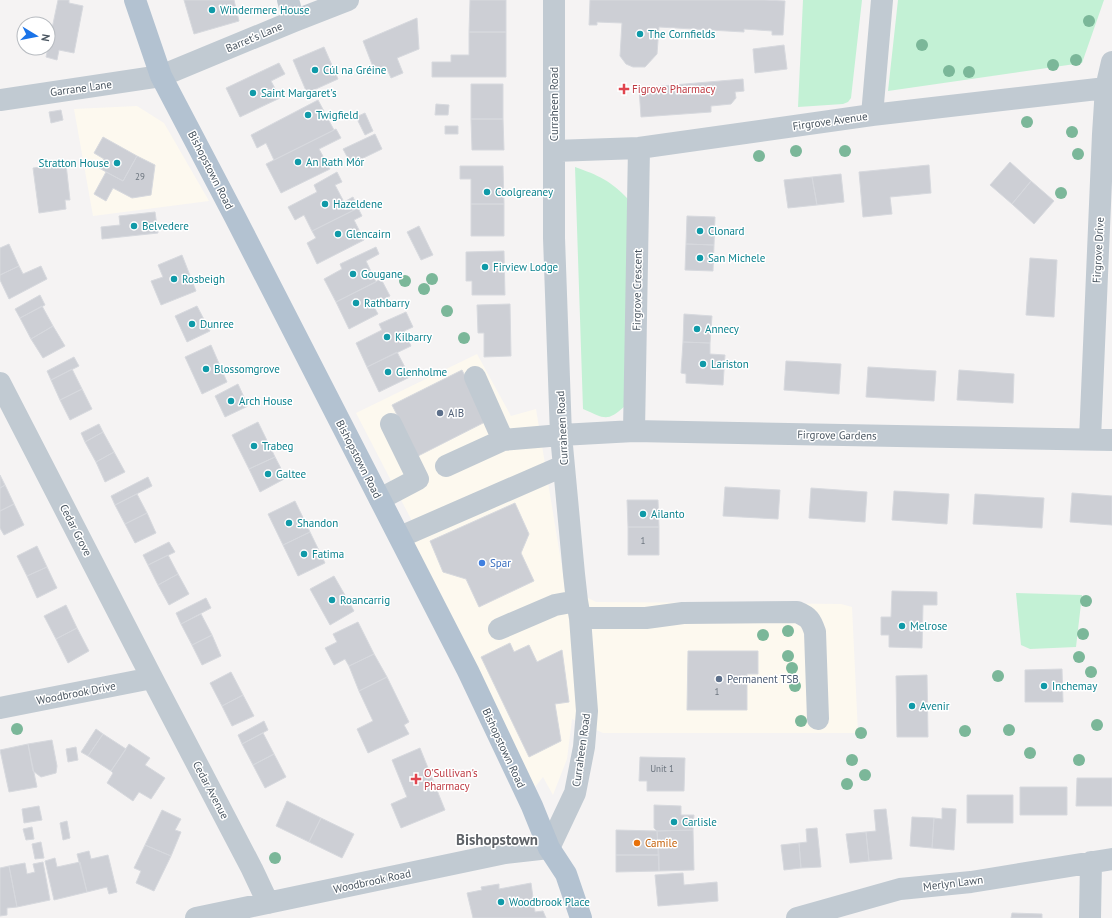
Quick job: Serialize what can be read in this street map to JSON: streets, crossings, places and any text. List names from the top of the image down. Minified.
{"streets":{"main road":["Bishopstown Road"],"street":["Barret's Lane","Garrane Lane","Curraheen Road","Firgrove Avenue","Firgrove Drive","Firgrove Crescent","Firgrove Gardens","Cedar Grove","Woodbrook Drive","Cedar Avenue","Woodbrook Road","Merlyn Lawn"]},"crossings":[["Barret's Lane","Garrane Lane"],["Barret's Lane","Bishopstown Road"],["Garrane Lane","Bishopstown Road"],["Curraheen Road","Firgrove Avenue"],["Curraheen Road","Bishopstown Road"],["Curraheen Road","Firgrove Gardens"],["Curraheen Road","Woodbrook Road"],["Firgrove Avenue","Firgrove Drive"],["Firgrove Avenue","Firgrove Crescent"],["Bishopstown Road","Woodbrook Road"],["Firgrove Drive","Firgrove Gardens"],["Firgrove Crescent","Firgrove Gardens"],["Cedar Grove","Woodbrook Drive"],["Cedar Grove","Cedar Avenue"],["Woodbrook Drive","Cedar Avenue"],["Cedar Avenue","Woodbrook Road"]],"districts":["Bishopstown"],"places":{"other":["Windermere House","The Cornfields","Cúl na Gréine","Saint Margaret's","Twigfield","An Rath Mór","Stratton House","Coolgreaney","Hazeldene","Belvedere","Clonard","Glencairn","San Michele","Firview Lodge","Gougane","Rosbeigh","Rathbarry","Dunree","Annecy","Kilbarry","Lariston","Blossomgrove","Glenholme","Arch House","AIB","Trabeg","Galtee","Ailanto","Shandon","Fatima","Spar","Roancarrig","Melrose","Permanent TSB","Inchemay","Avenir","Carlisle","Camile","Woodbrook Place"],"health":["Figrove Pharmacy","O'Sullivan's Pharmacy"]},"house_numbers":["29","1","1","Unit 1"],"north":"right"}
